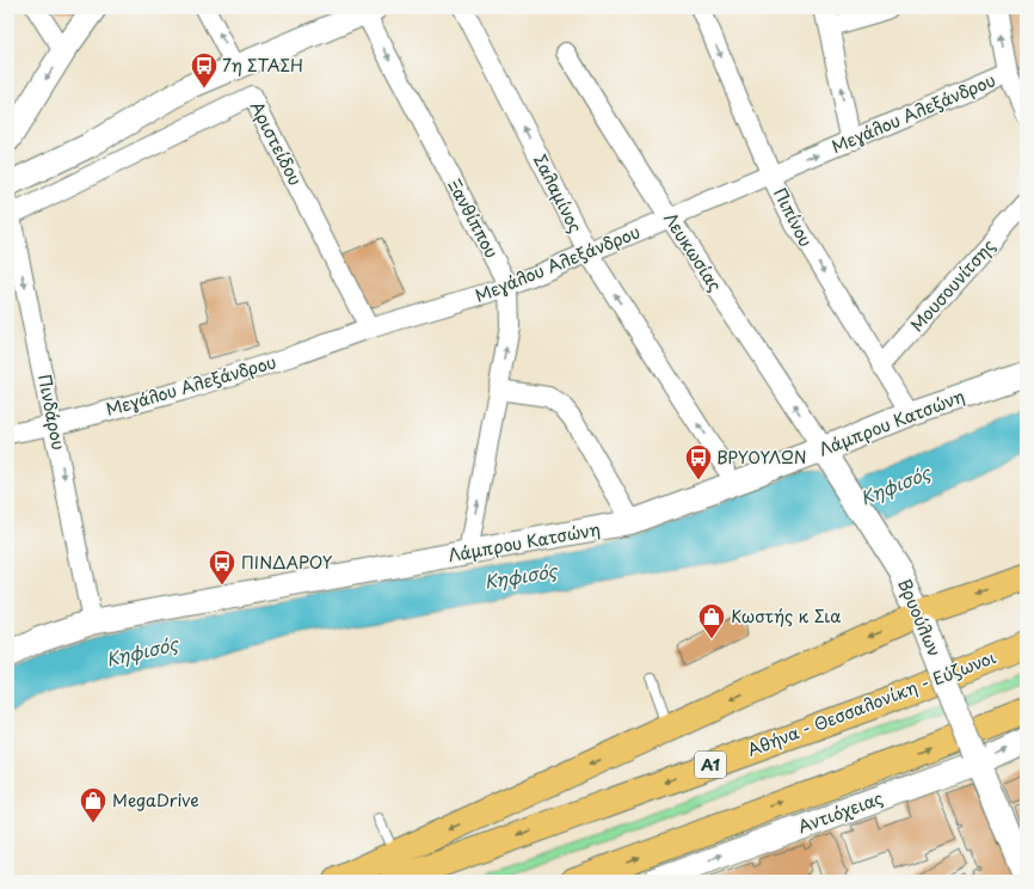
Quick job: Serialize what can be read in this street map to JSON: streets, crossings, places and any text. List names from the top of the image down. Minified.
{"streets":{"highway":["Αθήνα - Θεσσαλονίκη - Εύζωνοι","Α1"],"street":["Μεγάλου Αλεξάνδρου","Αριστείδου","Σαλαμίνος","Πιπίνου","Ξανθίππου","Λευκωσίας","Μουσουνίτσης","Πινδάρου","Λάμπρου Κατσώνη","Βρυούλων","Αντιόχειας"]},"crossings":[["Μεγάλου Αλεξάνδρου","Αριστείδου"],["Μεγάλου Αλεξάνδρου","Σαλαμίνος"],["Μεγάλου Αλεξάνδρου","Πιπίνου"],["Μεγάλου Αλεξάνδρου","Ξανθίππου"],["Μεγάλου Αλεξάνδρου","Λευκωσίας"],["Μεγάλου Αλεξάνδρου","Πινδάρου"],["Αριστείδου","Πινδάρου"],["Πιπίνου","Μουσουνίτσης"],["Πιπίνου","Λάμπρου Κατσώνη"],["Ξανθίππου","Λάμπρου Κατσώνη"],["Λευκωσίας","Λάμπρου Κατσώνη"],["Λευκωσίας","Βρυούλων"],["Πινδάρου","Λάμπρου Κατσώνη"],["Λάμπρου Κατσώνη","Βρυούλων"],["Βρυούλων","Αντιόχειας"]],"one_way":["Σαλαμίνος","Λευκωσίας","Πινδάρου","Αντιόχειας"],"water":["Κηφισός"],"places":{"bus stop":["7η ΣΤΑΣΗ","ΒΡΥΟΥΛΩΝ","ΠΙΝΔΑΡΟΥ"],"shop":["Κωστής κ Σια","MegaDrive"]}}
